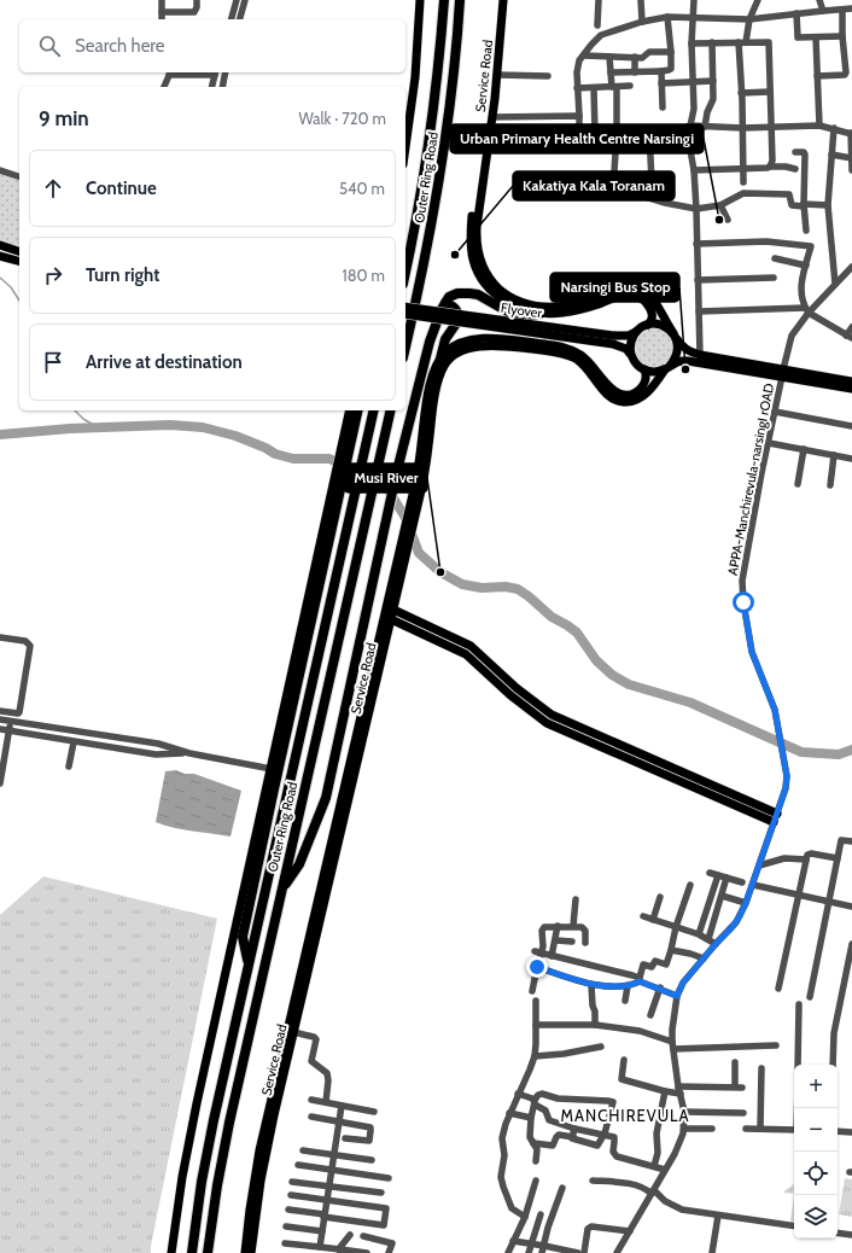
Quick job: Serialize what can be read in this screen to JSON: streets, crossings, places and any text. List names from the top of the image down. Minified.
{"streets":{"highway":["Outer Ring Road"],"main road":["Service Road","Flyover"],"street":["APPA-Manchirevula-narsingI rOAD"]},"crossings":[["Service Road","Flyover"]],"districts":["MANCHIREVULA"],"places":["Urban Primary Health Centre Narsingi","Kakatiya Kala Toranam","Narsingi Bus Stop","Musi River"],"page":{"search":"Search here","heading":["9 min","Walk · 720 m"],"list":[["Continue","540 m"],["Turn right","180 m"],"Arrive at destination"],"map_buttons":["+","−"]}}
